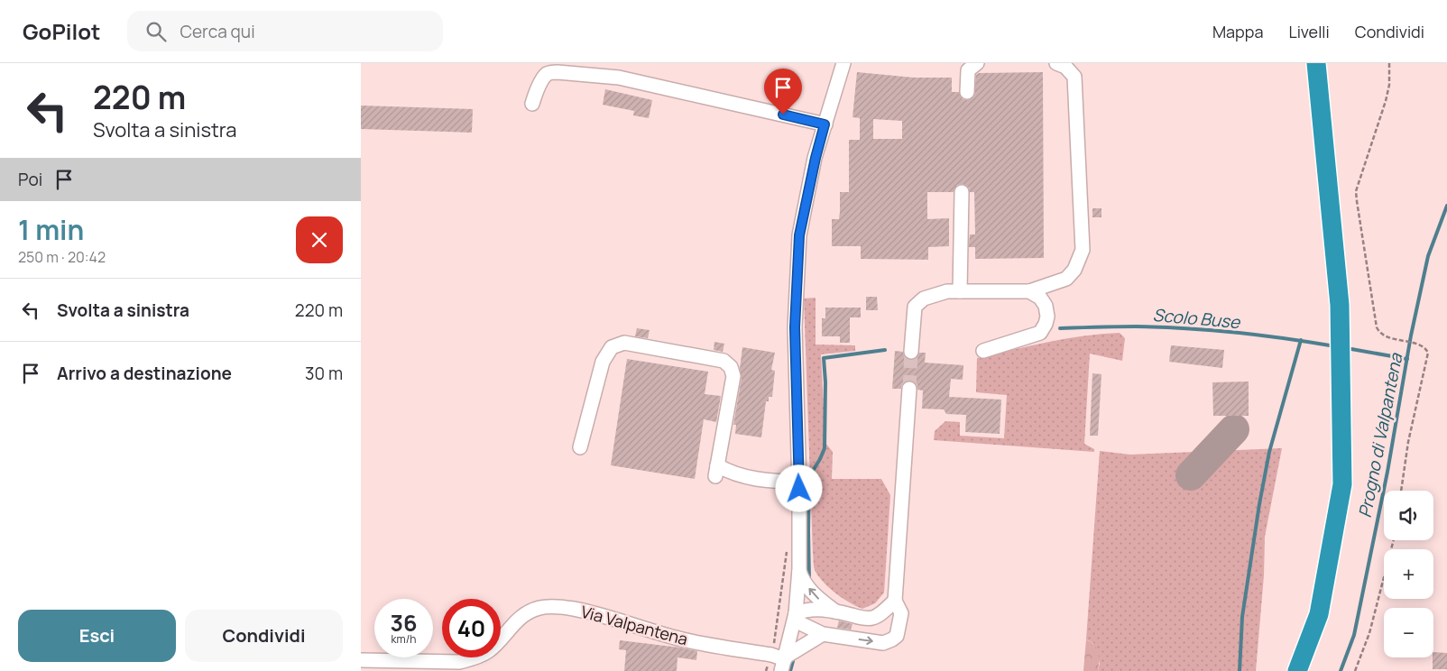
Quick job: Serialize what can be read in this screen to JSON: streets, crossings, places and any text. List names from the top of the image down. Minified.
{"streets":{"street":["Via Valpantena"]},"water":["Scolo Buse","Progno di Valpantena"],"page":{"header":"GoPilot","search":"Cerca qui","nav":["Mappa","Livelli","Condividi"],"turn":["220 m","Svolta a sinistra"],"then":"Poi","heading":["1 min","250 m · 20:42"],"list":[{"name":"Svolta a sinistra","value":"220 m"},{"name":"Arrivo a destinazione","value":"30 m"}],"map_buttons":["+","−"],"speed":"36 km/h","limit":"40","buttons":["Esci","Condividi"]}}
